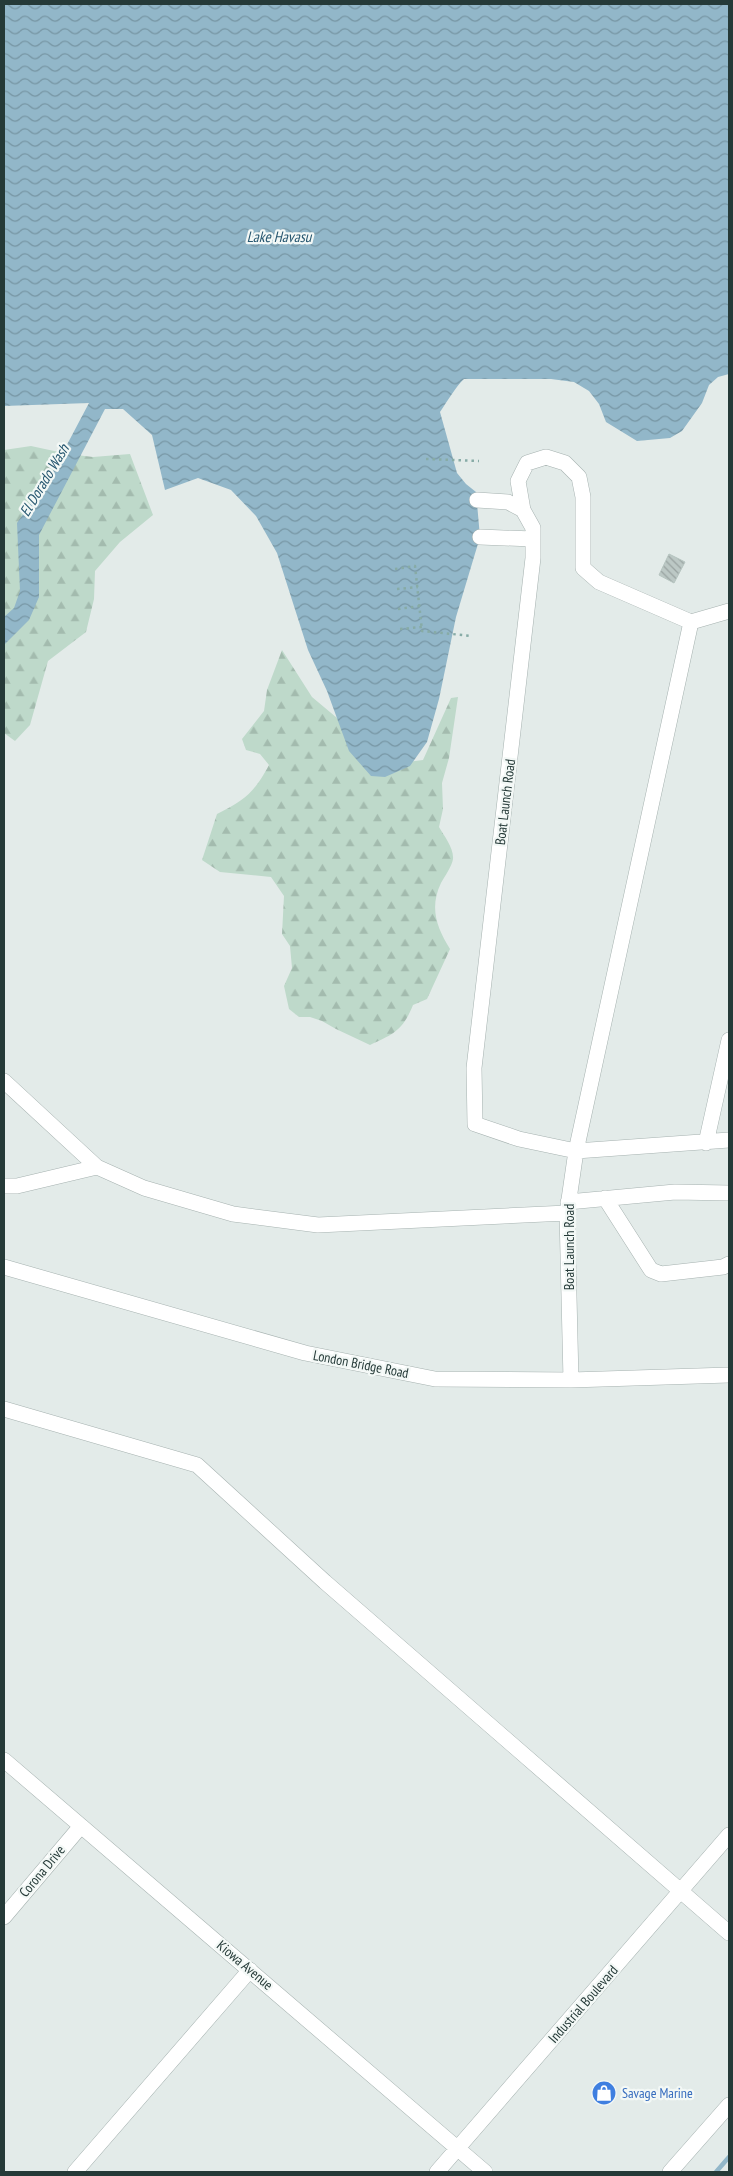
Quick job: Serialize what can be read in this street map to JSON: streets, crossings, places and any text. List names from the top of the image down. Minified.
{"streets":{"street":["Boat Launch Road","London Bridge Road","Corona Drive","Kiowa Avenue","Industrial Boulevard"]},"crossings":[["Boat Launch Road","London Bridge Road"],["Corona Drive","Kiowa Avenue"],["Kiowa Avenue","Industrial Boulevard"]],"water":["Lake Havasu","El Dorado Wash"],"places":{"shop":["Savage Marine"]}}
